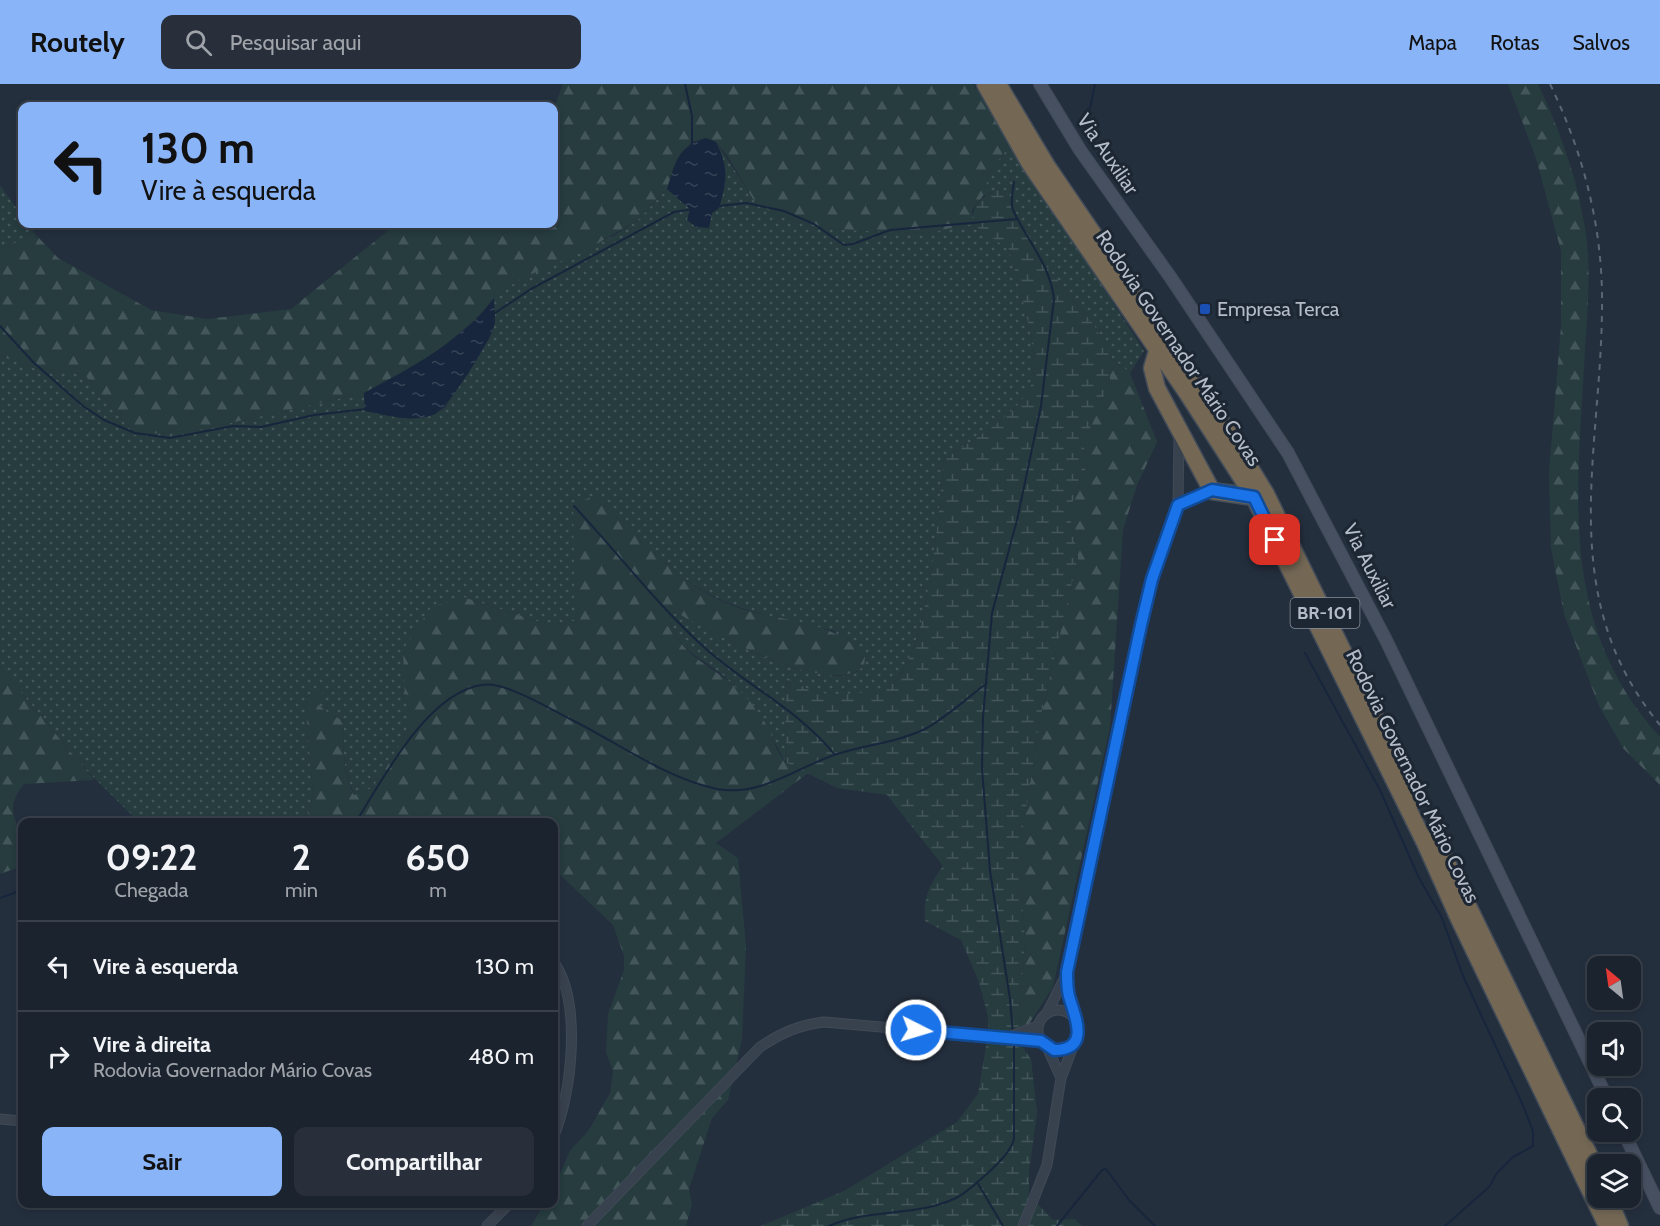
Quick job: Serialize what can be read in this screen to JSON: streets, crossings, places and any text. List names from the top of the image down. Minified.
{"streets":{"highway":["Rodovia Governador Mário Covas","BR-101"],"street":["Via Auxiliar"]},"places":{"transit":["Empresa Terca"]},"north":"top left","page":{"header":"Routely","search":"Pesquisar aqui","nav":["Mapa","Rotas","Salvos"],"turn":["130 m","Vire à esquerda"],"eta":["09:22","Chegada","2","min","650","m"],"list":[{"name":"Vire à esquerda","value":"130 m"},{"name":"Vire à direita","note":"Rodovia Governador Mário Covas","value":"480 m"}],"buttons":["Sair","Compartilhar"]}}
